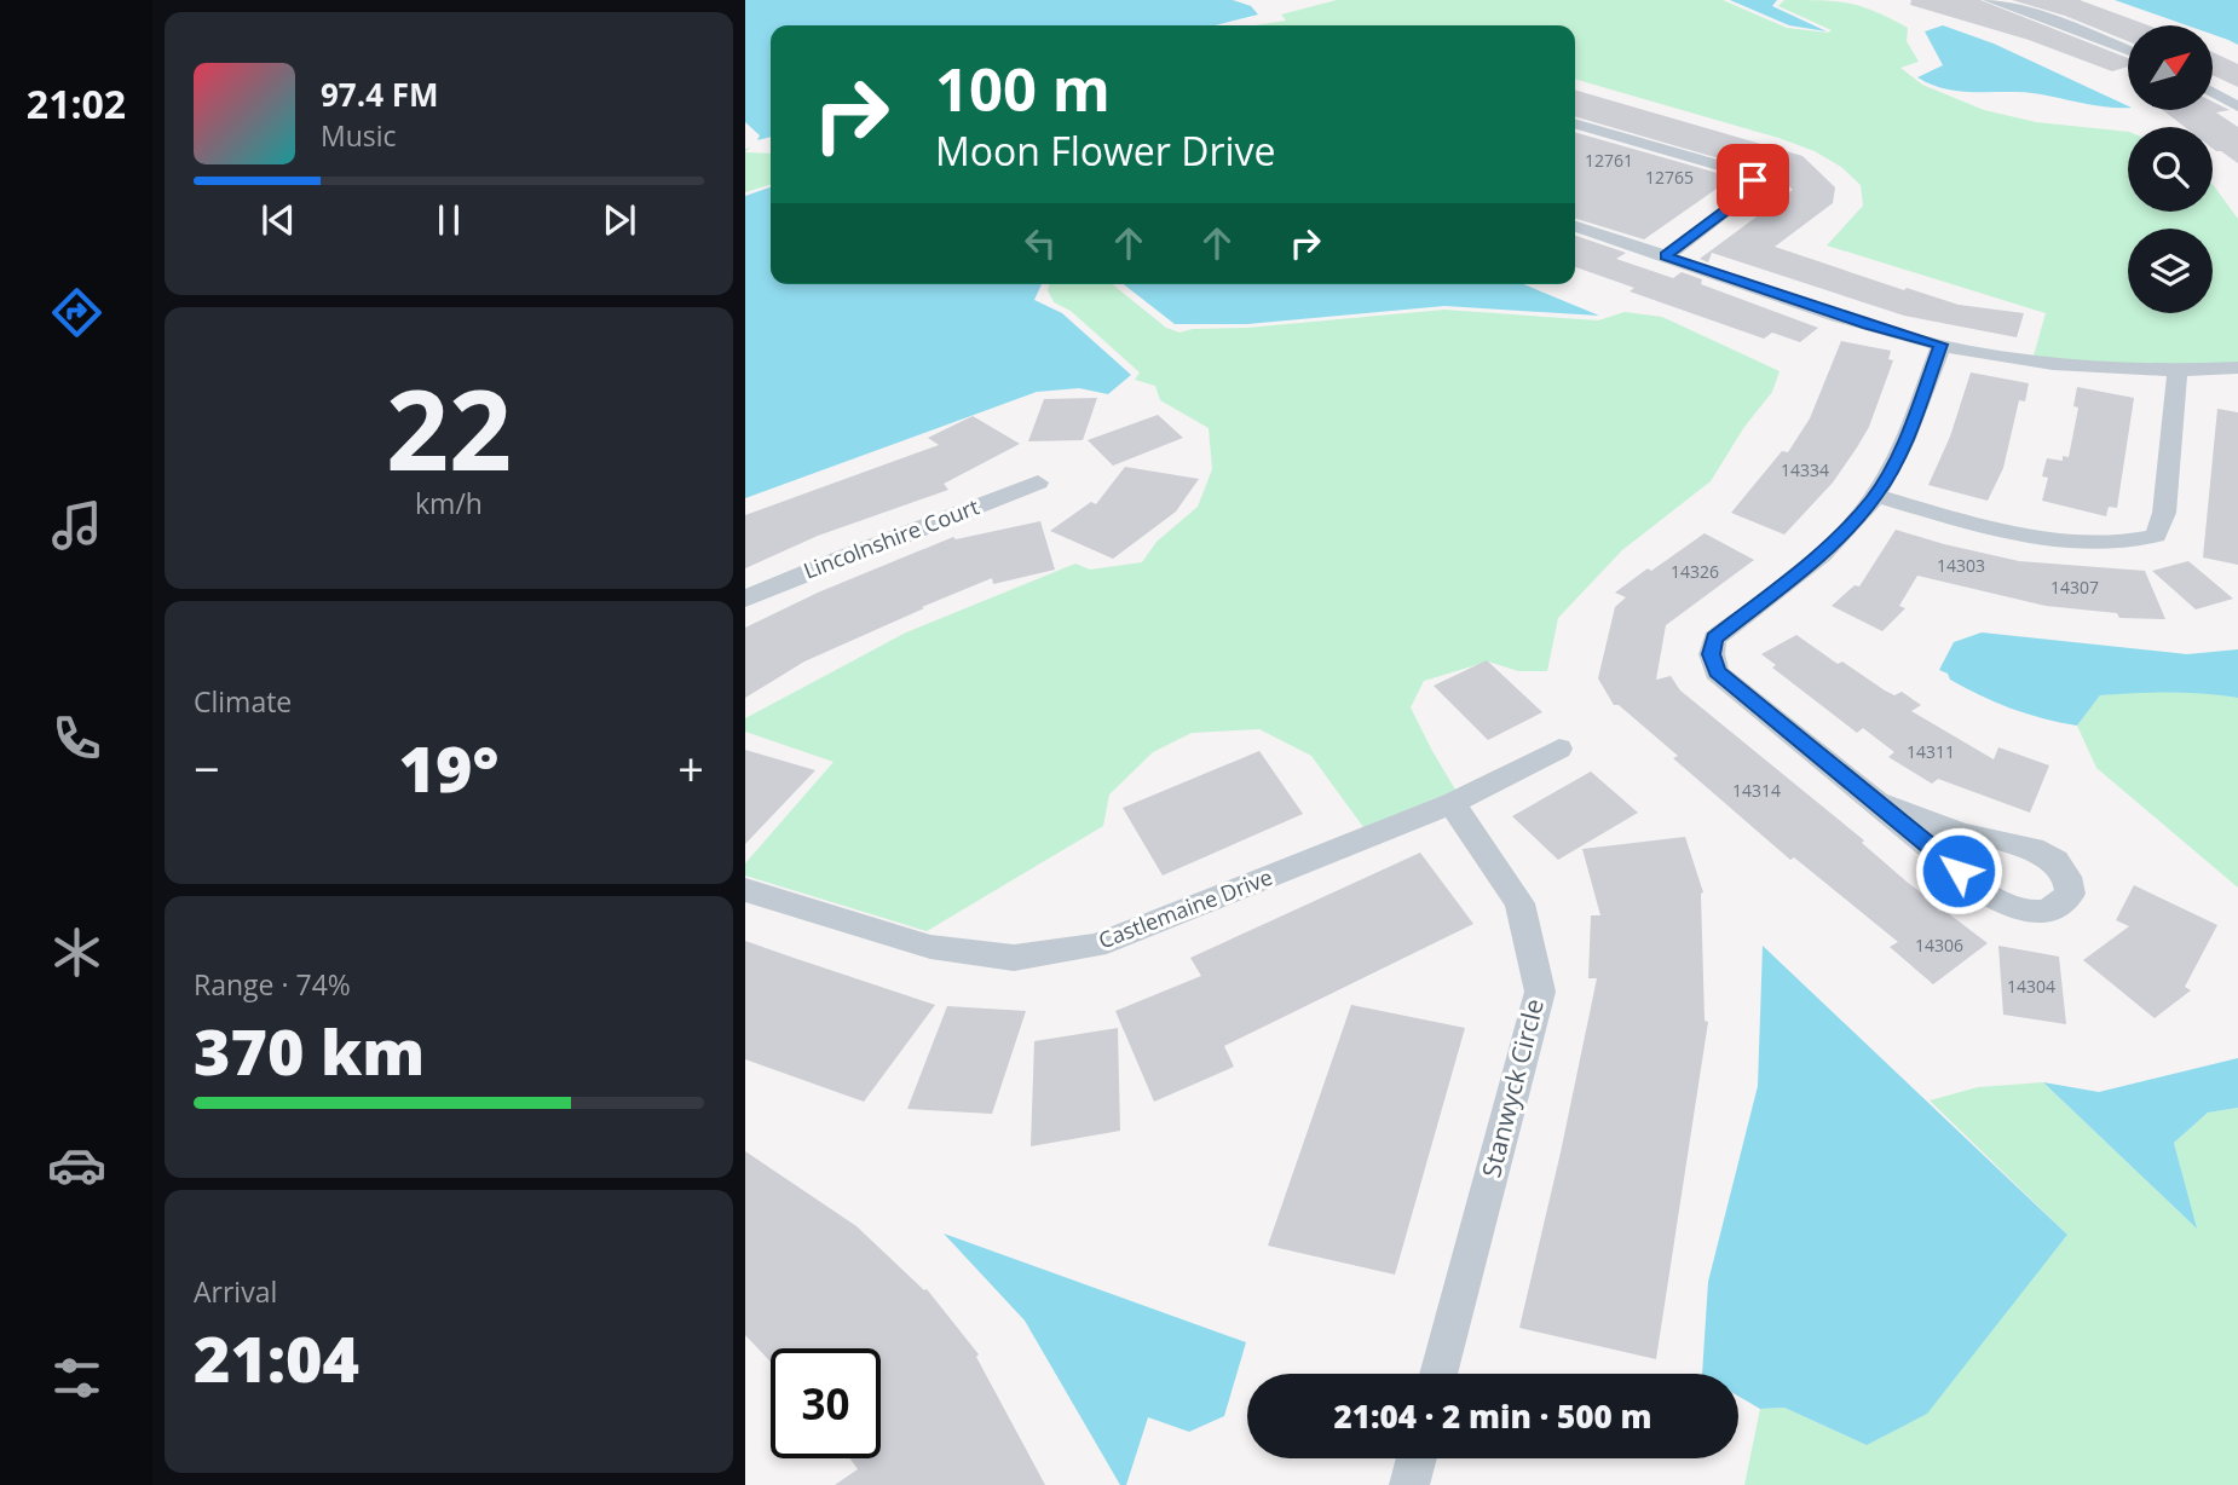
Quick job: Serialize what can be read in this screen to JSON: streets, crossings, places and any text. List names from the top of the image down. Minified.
{"streets":{"street":["Lincolnshire Court","Castlemaine Drive","Stanwyck Circle"]},"crossings":[["Castlemaine Drive","Stanwyck Circle"]],"house_numbers":["12761","12765","14334","14303","14326","14307","14311","14314","14306","14304"],"north":"top right","page":{"tabs":"21:02","turn":["100 m","Moon Flower Drive"],"song":["97.4 FM","Music"],"tile":[["22","km/h"],"Climate",["Range · 74%","370 km"],["Arrival","21:04"]],"heat":["−","19°","+"],"limit":"30","trip":"21:04 · 2 min · 500 m"}}
